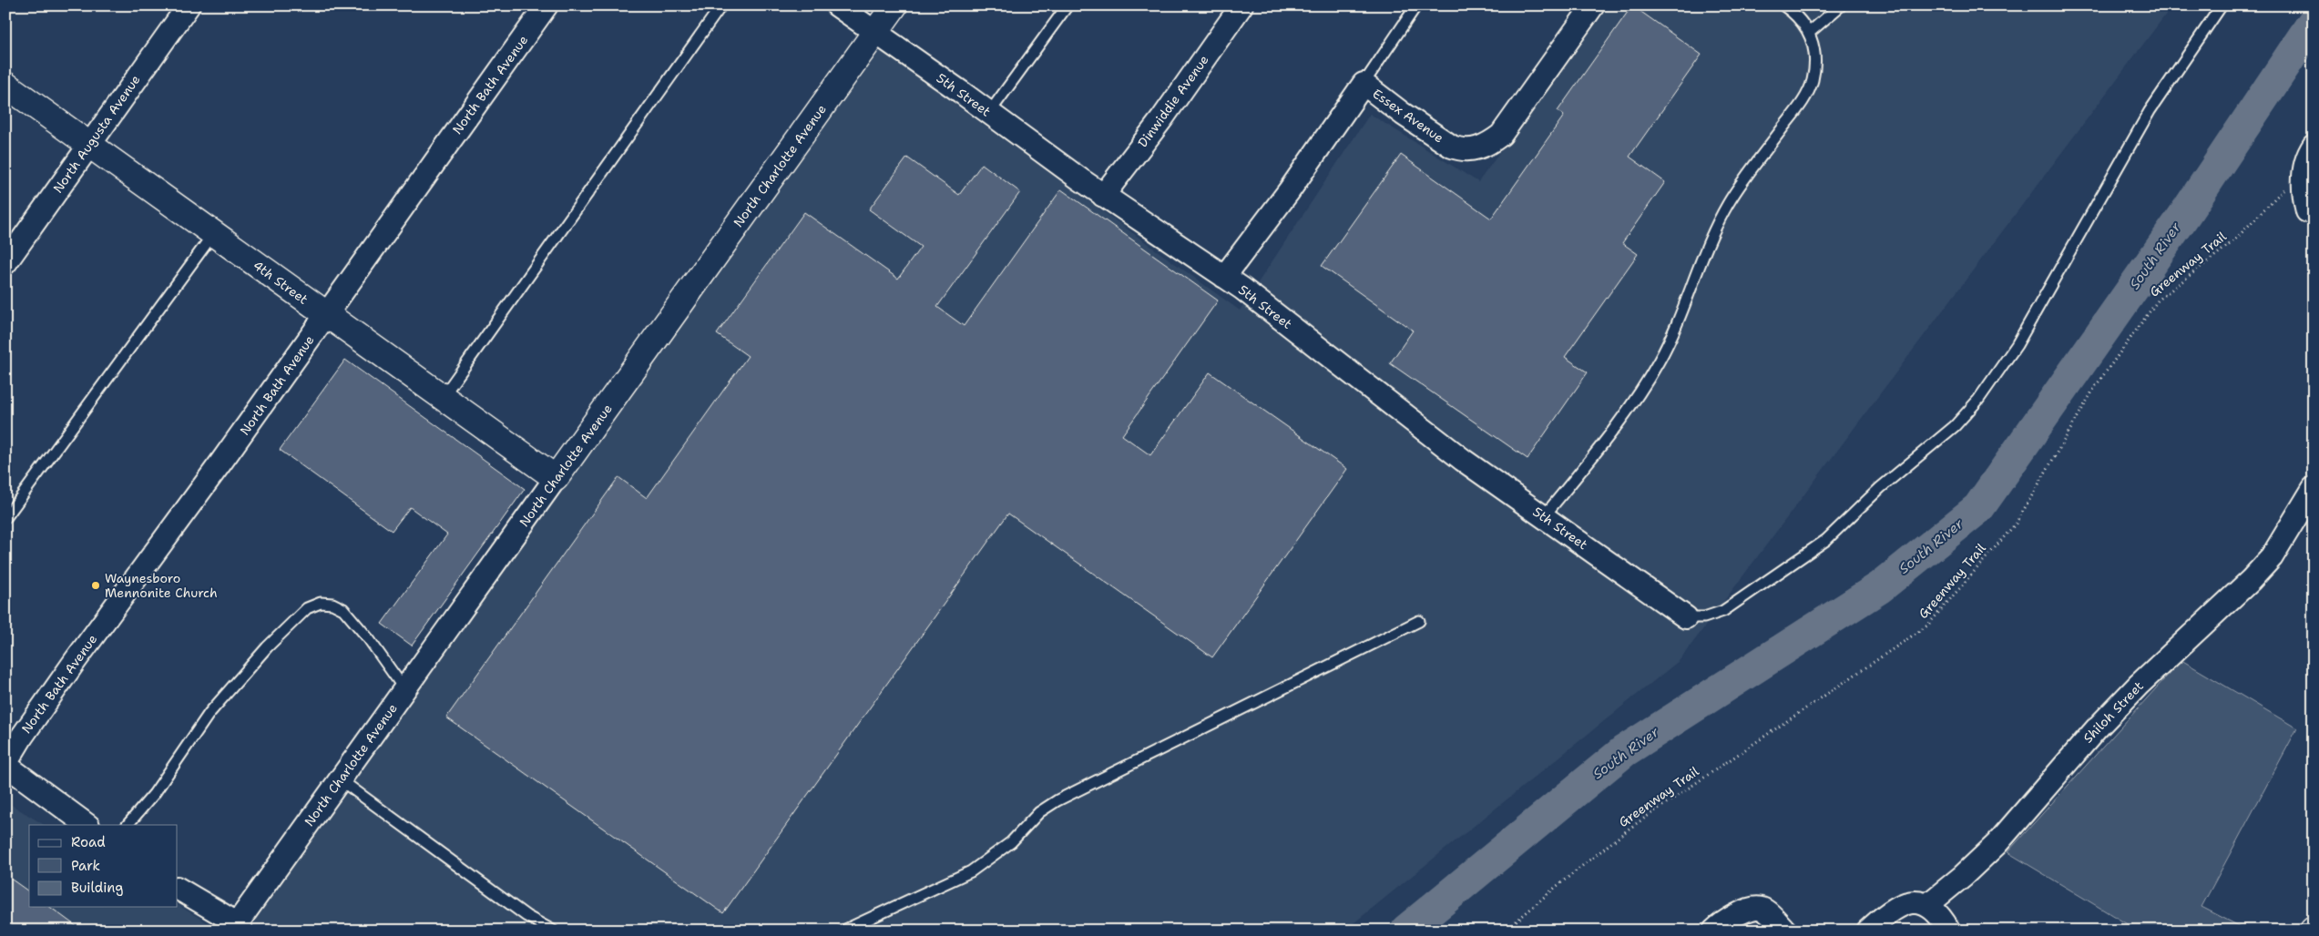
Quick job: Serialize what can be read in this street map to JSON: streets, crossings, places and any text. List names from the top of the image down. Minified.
{"streets":{"street":["North Bath Avenue","5th Street","Dinwiddie Avenue","Essex Avenue","North Augusta Avenue","North Charlotte Avenue","4th Street","Shiloh Street"],"path":["Greenway Trail"]},"crossings":[["North Bath Avenue","4th Street"],["5th Street","Dinwiddie Avenue"],["5th Street","Essex Avenue"],["5th Street","North Charlotte Avenue"],["North Augusta Avenue","4th Street"],["North Charlotte Avenue","4th Street"]],"water":["South River"],"places":["Waynesboro Mennonite Church"],"legend":["Road","Park","Building"]}
